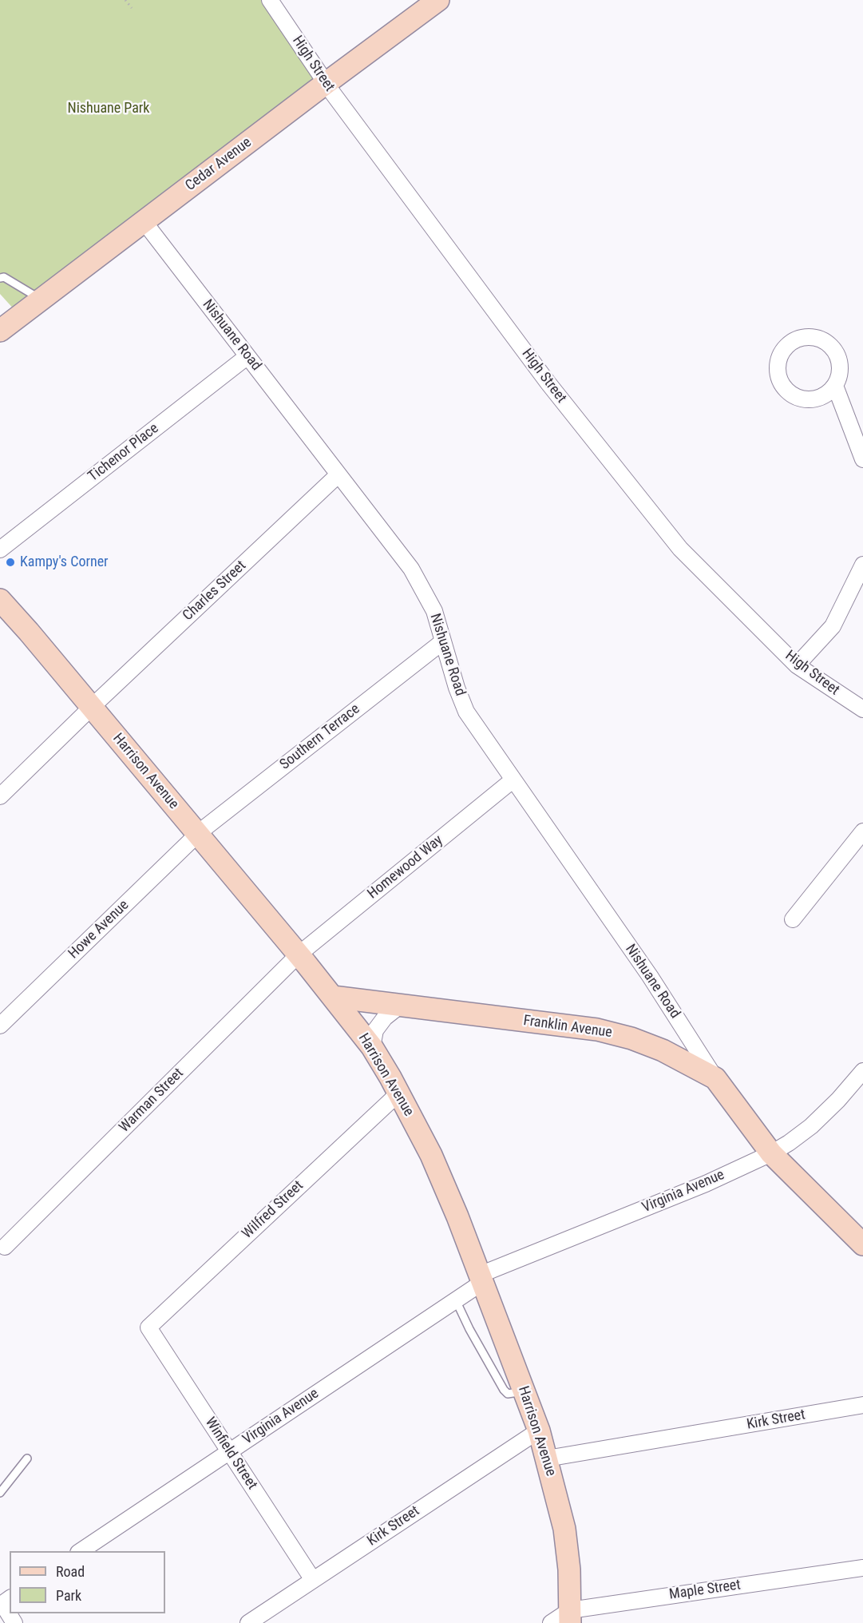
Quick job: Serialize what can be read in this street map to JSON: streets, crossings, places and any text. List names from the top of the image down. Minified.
{"streets":{"street":["High Street","Cedar Avenue","Nishuane Road","Tichenor Place","Charles Street","Southern Terrace","Harrison Avenue","Homewood Way","Howe Avenue","Franklin Avenue","Warman Street","Virginia Avenue","Wilfred Street","Kirk Street","Winfield Street","Maple Street"]},"crossings":[["High Street","Cedar Avenue"],["Cedar Avenue","Nishuane Road"],["Nishuane Road","Tichenor Place"],["Nishuane Road","Charles Street"],["Nishuane Road","Southern Terrace"],["Nishuane Road","Homewood Way"],["Nishuane Road","Franklin Avenue"],["Charles Street","Harrison Avenue"],["Southern Terrace","Harrison Avenue"],["Southern Terrace","Howe Avenue"],["Harrison Avenue","Homewood Way"],["Harrison Avenue","Howe Avenue"],["Harrison Avenue","Franklin Avenue"],["Harrison Avenue","Warman Street"],["Harrison Avenue","Virginia Avenue"],["Harrison Avenue","Wilfred Street"],["Harrison Avenue","Kirk Street"],["Harrison Avenue","Maple Street"],["Homewood Way","Warman Street"],["Franklin Avenue","Virginia Avenue"],["Virginia Avenue","Winfield Street"],["Wilfred Street","Winfield Street"],["Kirk Street","Winfield Street"]],"parks":["Nishuane Park"],"places":["Kampy's Corner"],"legend":["Road","Park"]}
